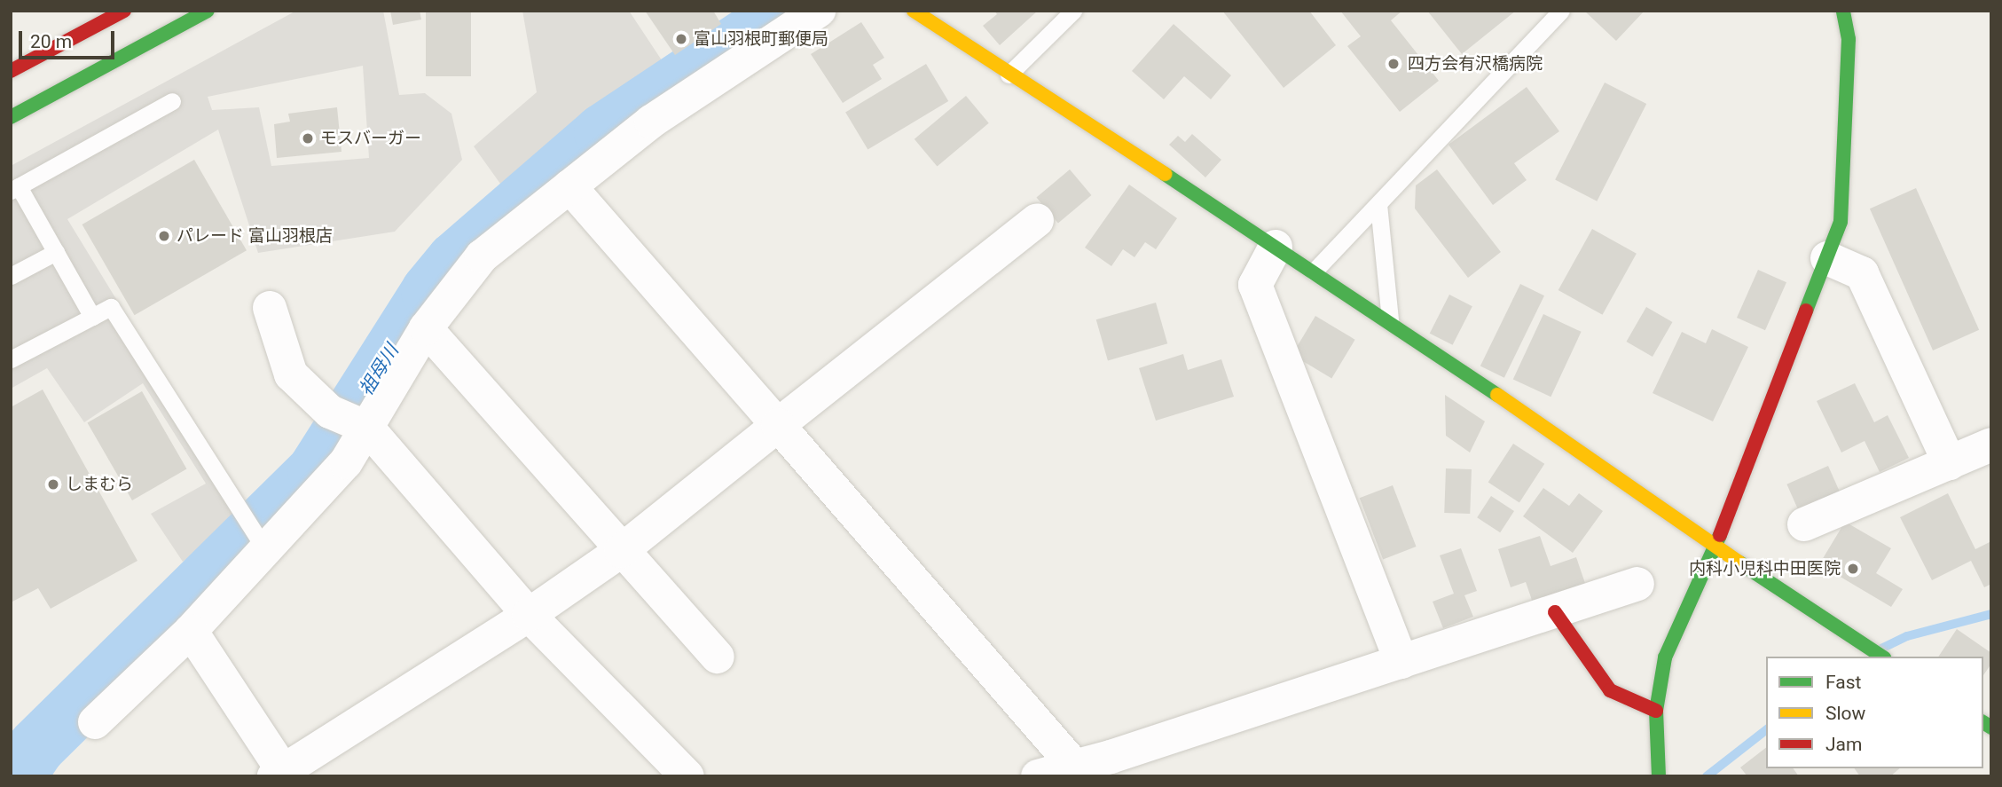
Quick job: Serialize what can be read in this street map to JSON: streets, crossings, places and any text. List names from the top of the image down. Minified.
{"water":["祖母川"],"places":["富山羽根町郵便局","四方会有沢橋病院","モスバーガー","パレード 富山羽根店","しまむら","内科小児科中田医院"],"legend":["Fast","Slow","Jam"],"scale_bar":"20 m"}
